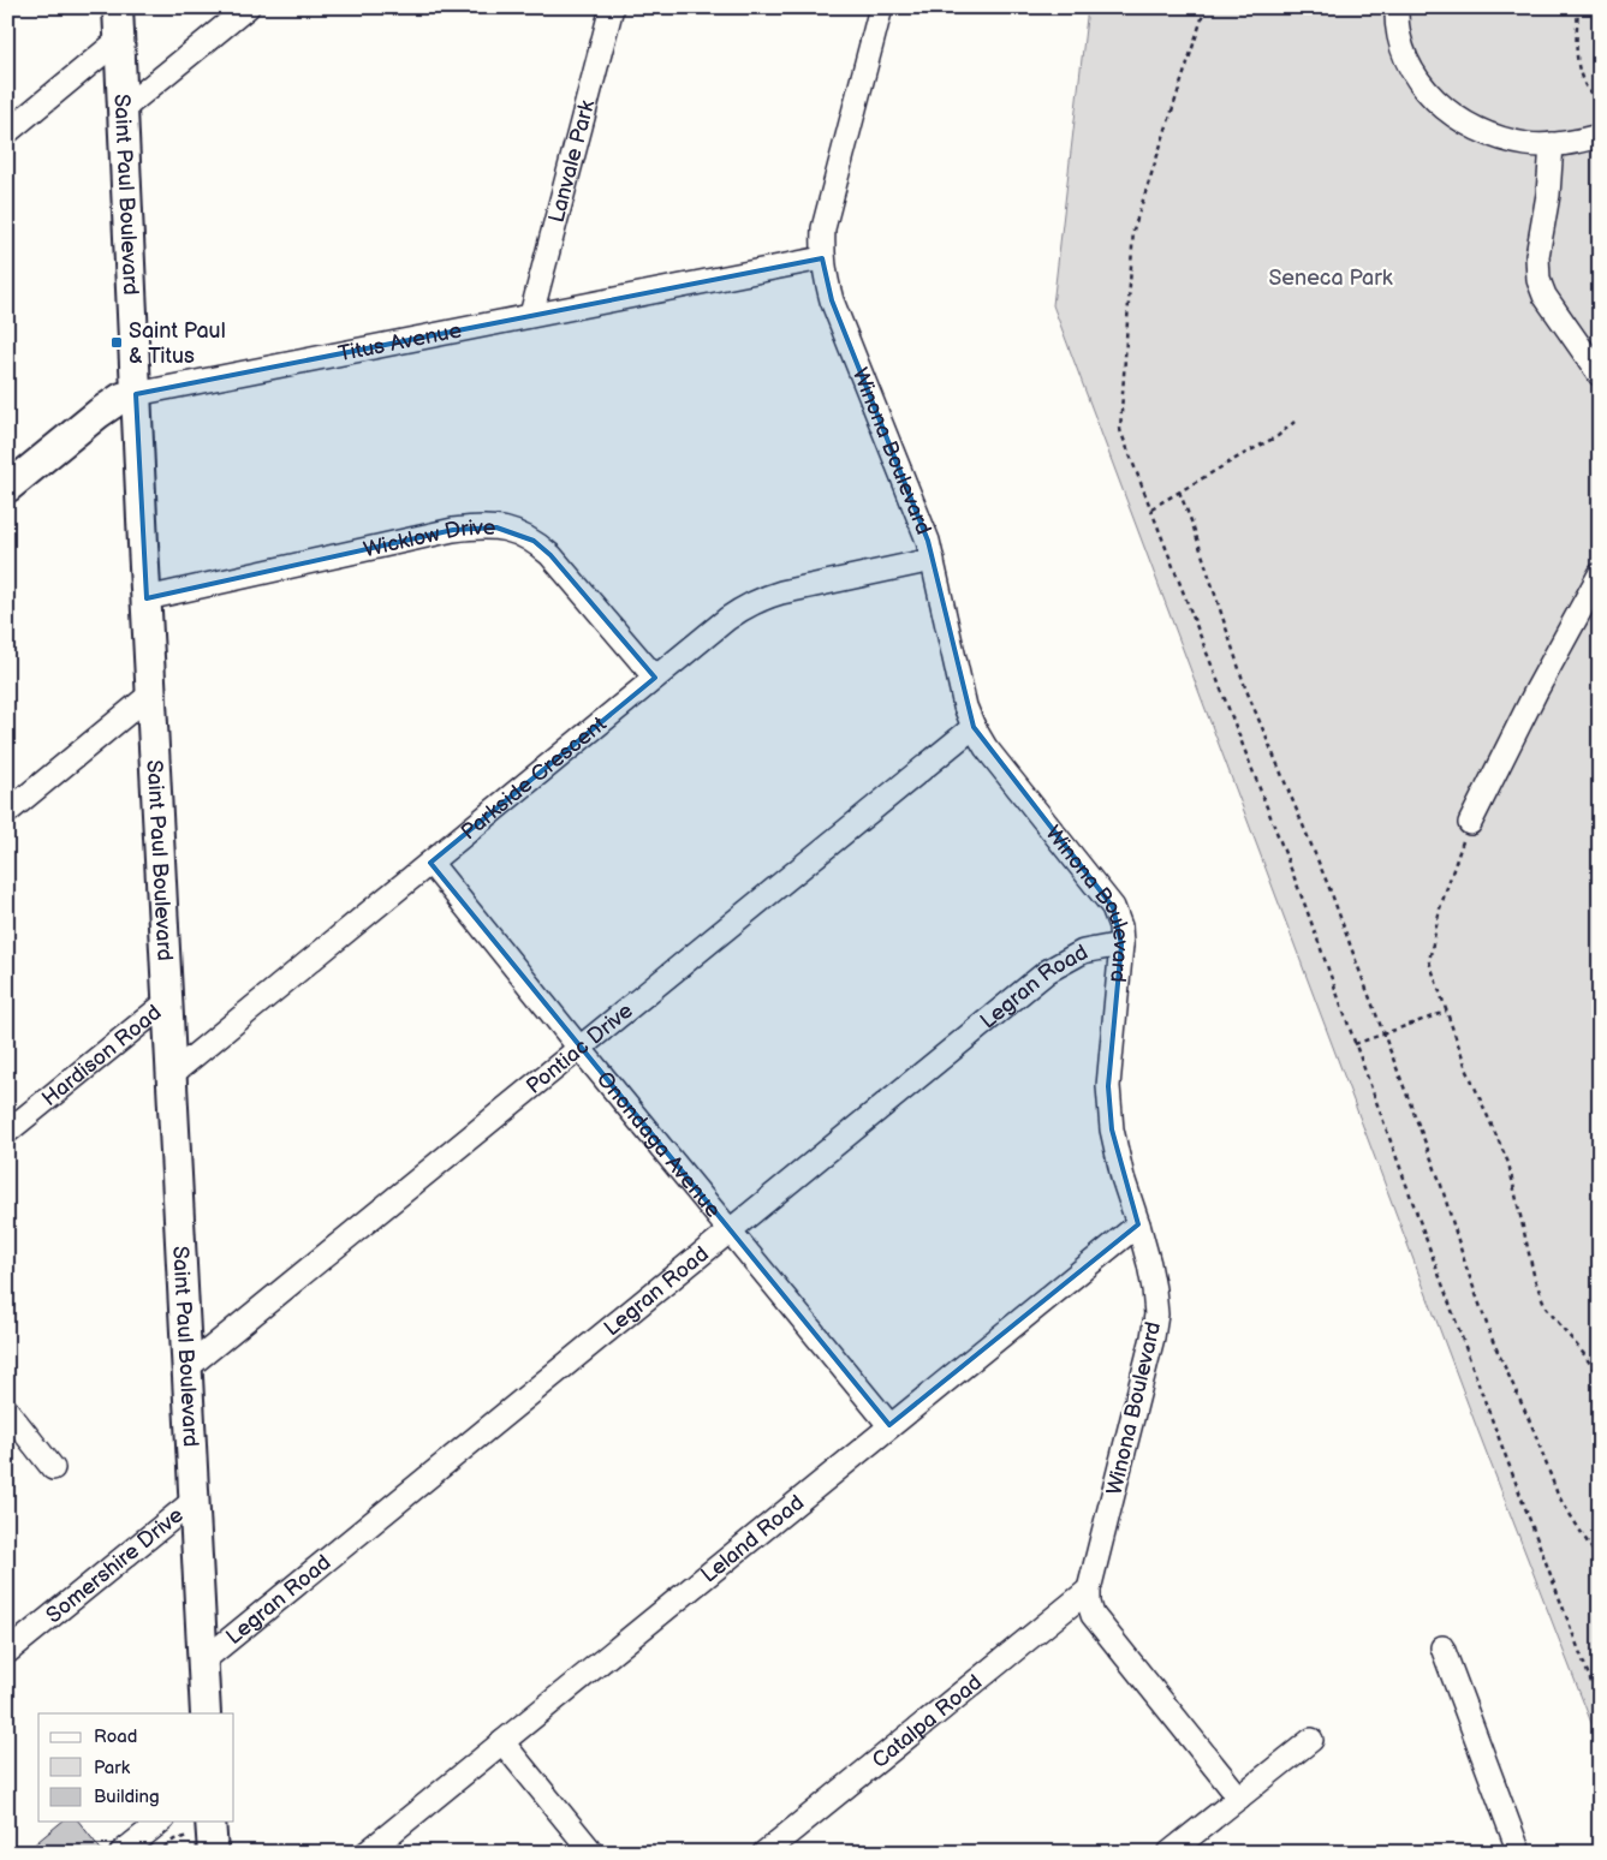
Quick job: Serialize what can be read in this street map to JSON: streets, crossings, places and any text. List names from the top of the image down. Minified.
{"streets":{"main road":["Saint Paul Boulevard","Titus Avenue"],"street":["Lanvale Park","Winona Boulevard","Wicklow Drive","Parkside Crescent","Legran Road","Pontiac Drive","Hardison Road","Onondaga Avenue","Leland Road","Somershire Drive","Catalpa Road"]},"crossings":[["Lanvale Park","Titus Avenue"],["Saint Paul Boulevard","Titus Avenue"],["Saint Paul Boulevard","Wicklow Drive"],["Saint Paul Boulevard","Parkside Crescent"],["Saint Paul Boulevard","Legran Road"],["Saint Paul Boulevard","Pontiac Drive"],["Saint Paul Boulevard","Hardison Road"],["Saint Paul Boulevard","Somershire Drive"],["Titus Avenue","Winona Boulevard"],["Winona Boulevard","Parkside Crescent"],["Winona Boulevard","Legran Road"],["Winona Boulevard","Pontiac Drive"],["Winona Boulevard","Leland Road"],["Winona Boulevard","Catalpa Road"],["Wicklow Drive","Parkside Crescent"],["Parkside Crescent","Onondaga Avenue"],["Legran Road","Onondaga Avenue"],["Pontiac Drive","Onondaga Avenue"],["Onondaga Avenue","Leland Road"]],"parks":["Seneca Park"],"places":{"transit":["Saint Paul & Titus"]},"legend":["Road","Park","Building"]}
